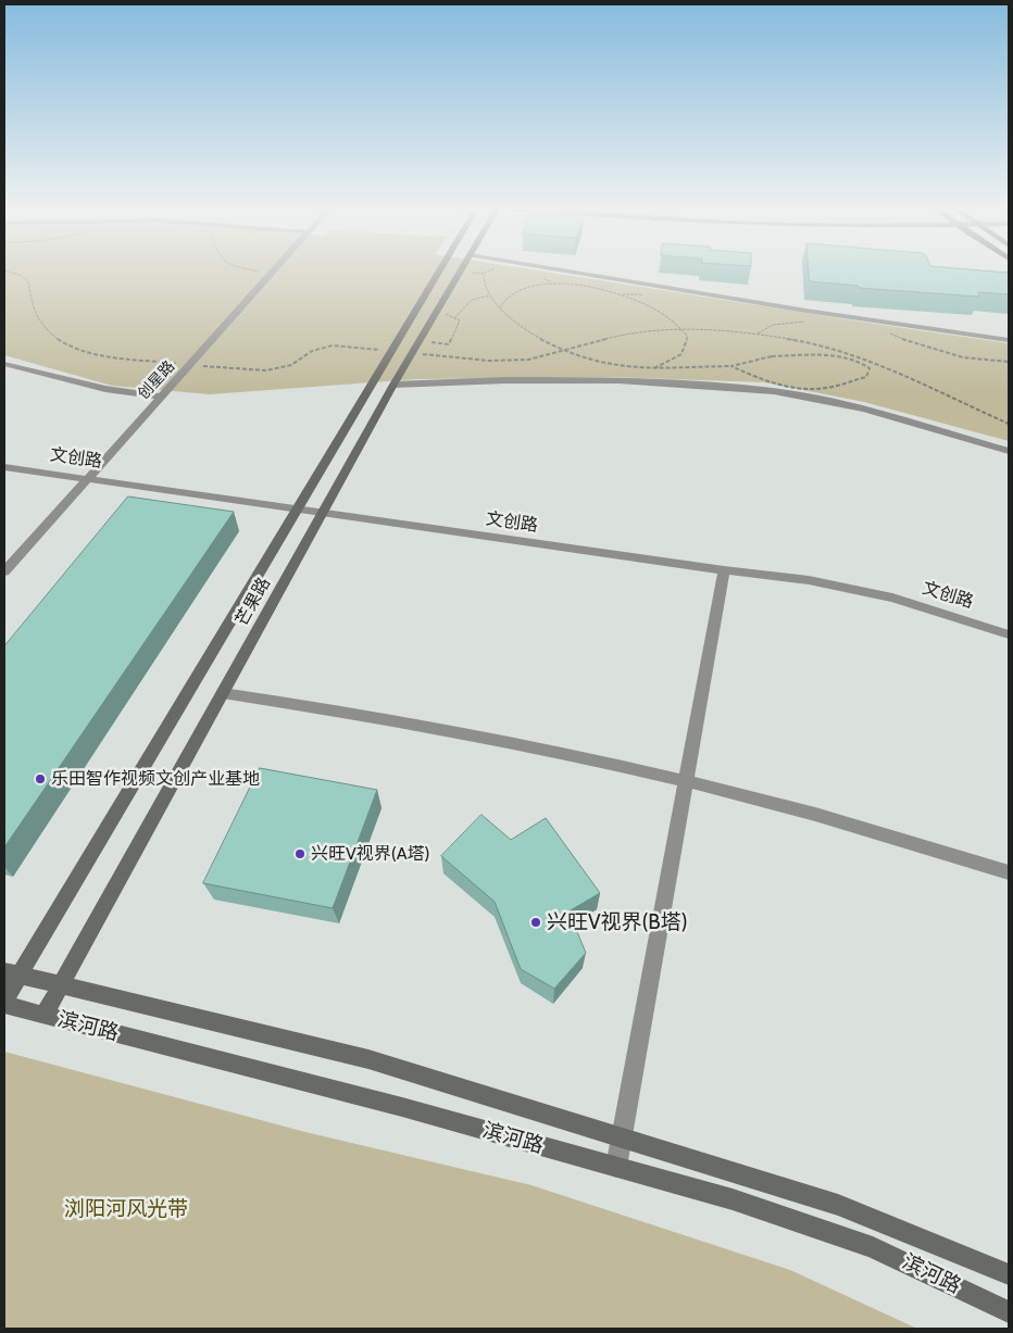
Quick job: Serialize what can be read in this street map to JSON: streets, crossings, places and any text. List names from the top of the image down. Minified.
{"streets":{"main road":["芒果路","滨河路"],"street":["创星路","文创路"]},"crossings":[["创星路","文创路"],["文创路","芒果路"],["芒果路","滨河路"]],"parks":["浏阳河风光带"],"places":["乐田智作视频文创产业基地","兴旺V视界(A塔)","兴旺V视界(B塔)"]}
